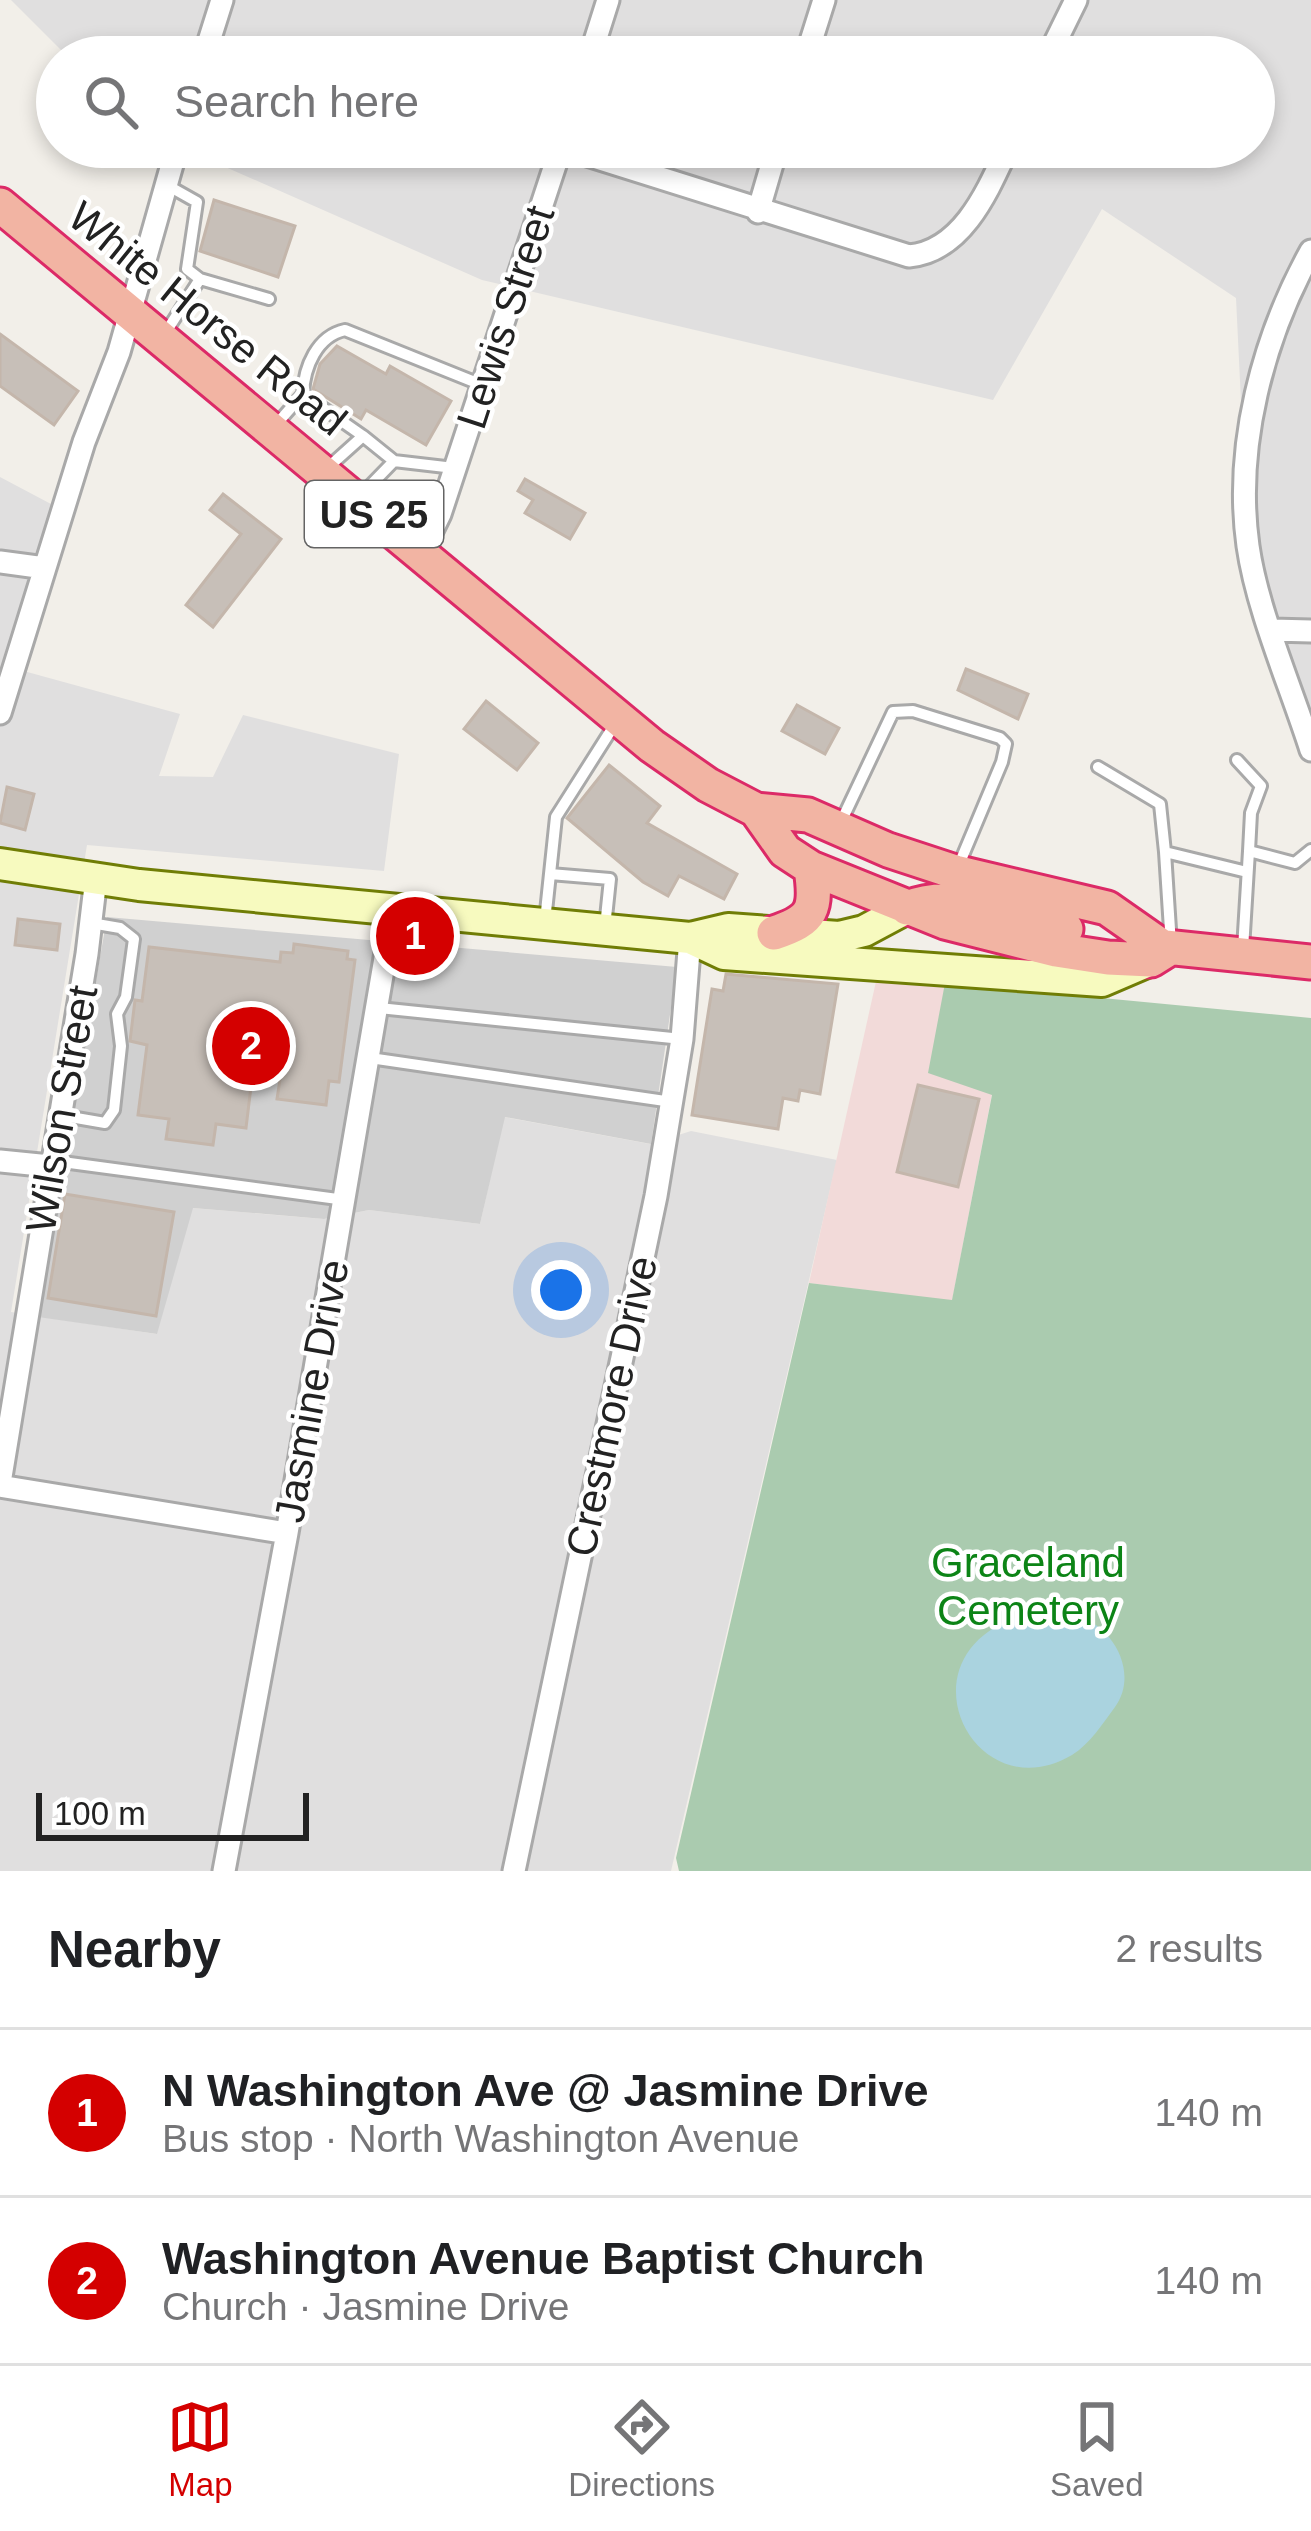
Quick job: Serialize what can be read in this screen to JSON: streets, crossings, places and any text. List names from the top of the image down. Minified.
{"streets":{"highway":["White Horse Road","US 25"],"street":["Lewis Street","Wilson Street","Jasmine Drive","Crestmore Drive"]},"crossings":[["Lewis Street","White Horse Road"]],"parks":["Graceland Cemetery"],"scale_bar":"100 m","page":{"search":"Search here","pins":["1","2"],"scale":"100 m","heading":["Nearby","2 results"],"list":[{"mark":"1","name":"N Washington Ave @ Jasmine Drive","note":"Bus stop · North Washington Avenue","value":"140 m"},{"mark":"2","name":"Washington Avenue Baptist Church","note":"Church · Jasmine Drive","value":"140 m"}],"nav":["Map","Directions","Saved"]}}
